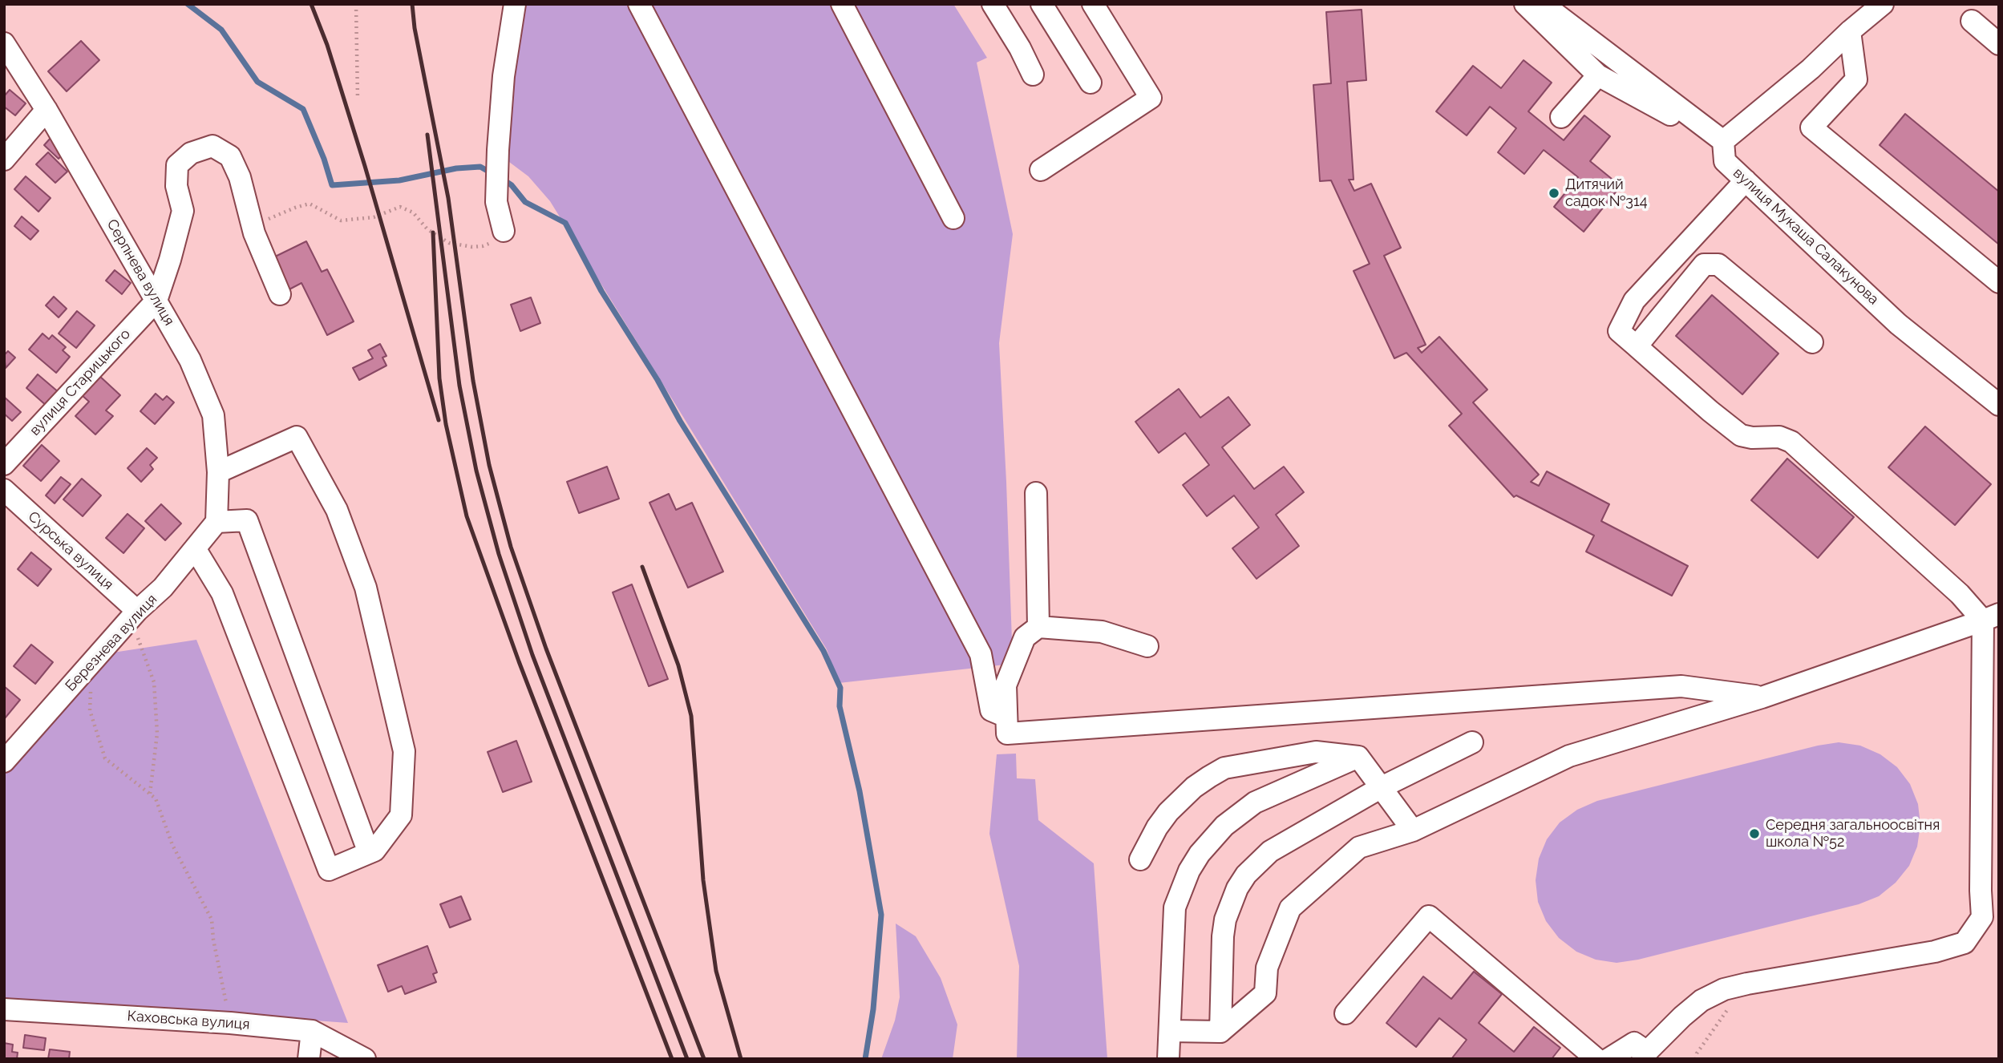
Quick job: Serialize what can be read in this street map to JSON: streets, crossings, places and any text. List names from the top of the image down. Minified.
{"streets":{"street":["вулиця Мукаша Салакунова","Серпнева вулиця","вулиця Старицького","Сурська вулиця","Березнева вулиця","Каховська вулиця"]},"crossings":[["Серпнева вулиця","вулиця Старицького"],["Серпнева вулиця","Березнева вулиця"],["Сурська вулиця","Березнева вулиця"]],"places":["Дитячий садок №314","Середня загальноосвітня школа №52"]}
